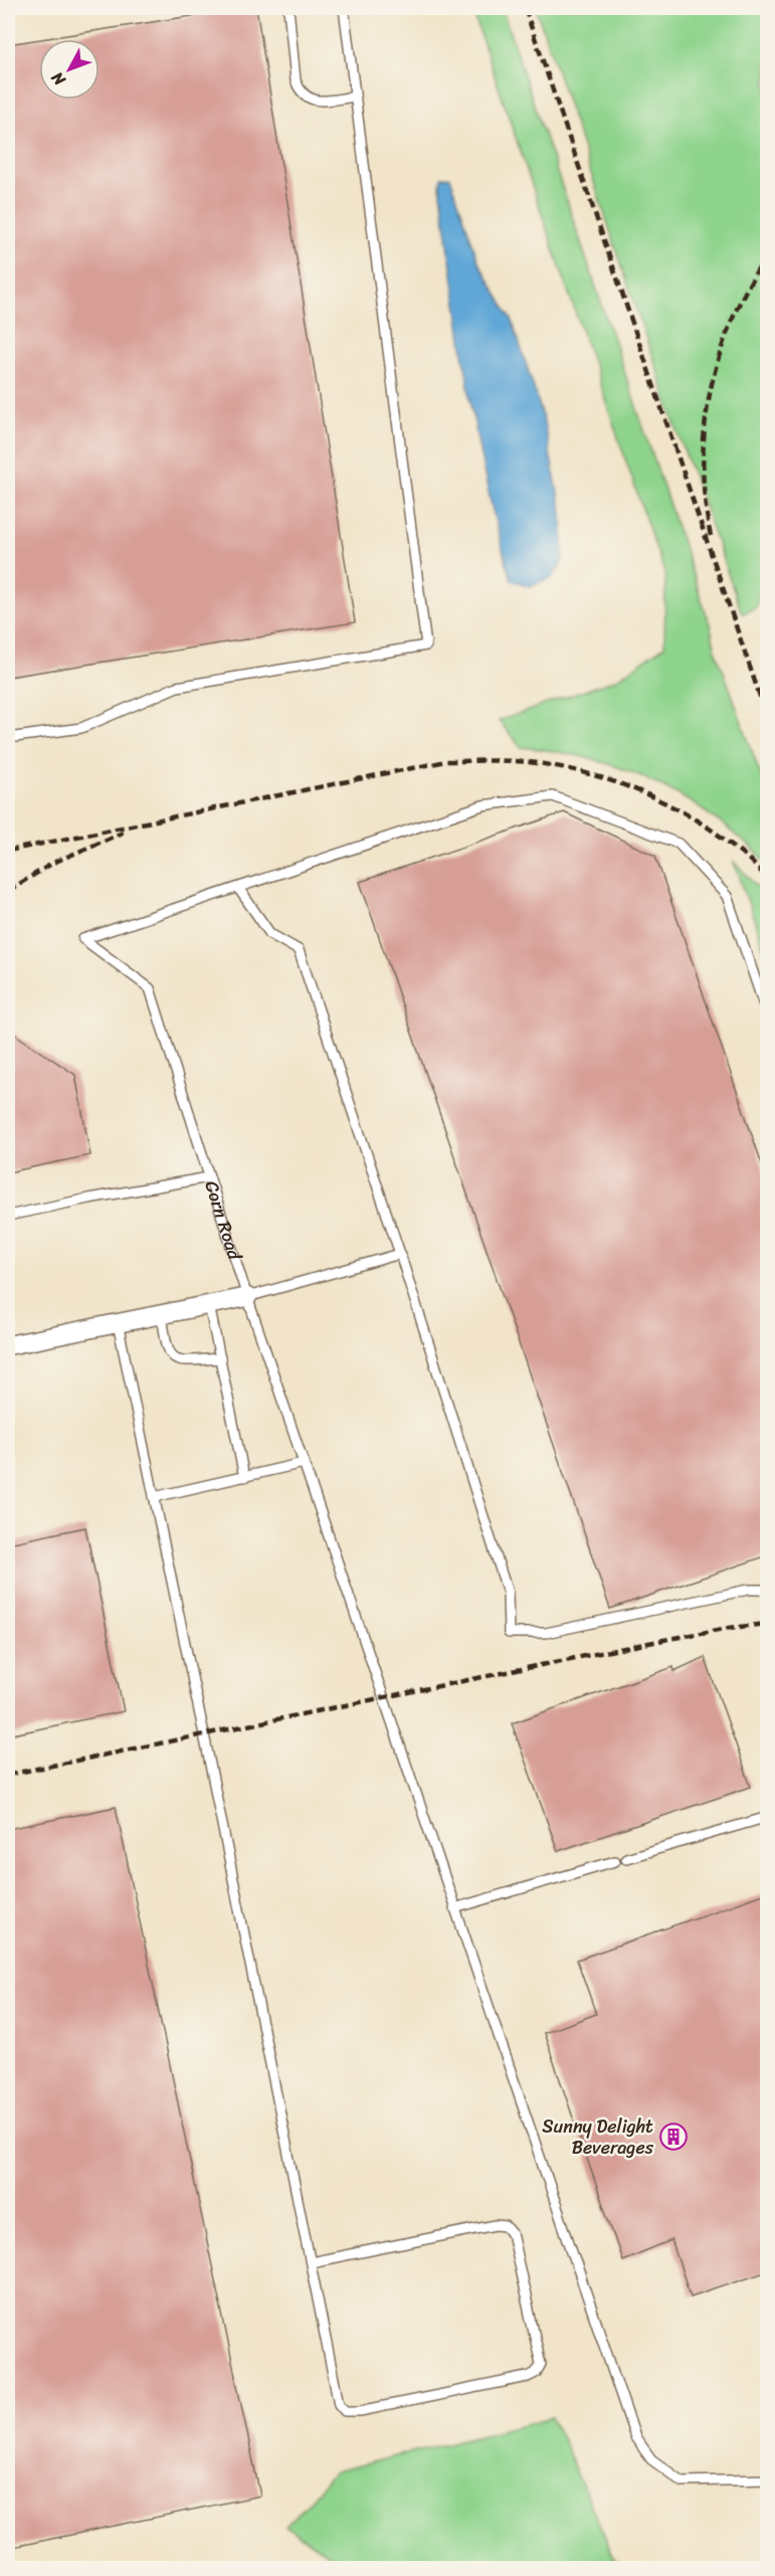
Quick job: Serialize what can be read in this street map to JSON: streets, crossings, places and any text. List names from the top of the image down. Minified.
{"streets":{"lane":["Corn Road"]},"places":{"building":["Sunny Delight Beverages"]},"north":"bottom left"}
